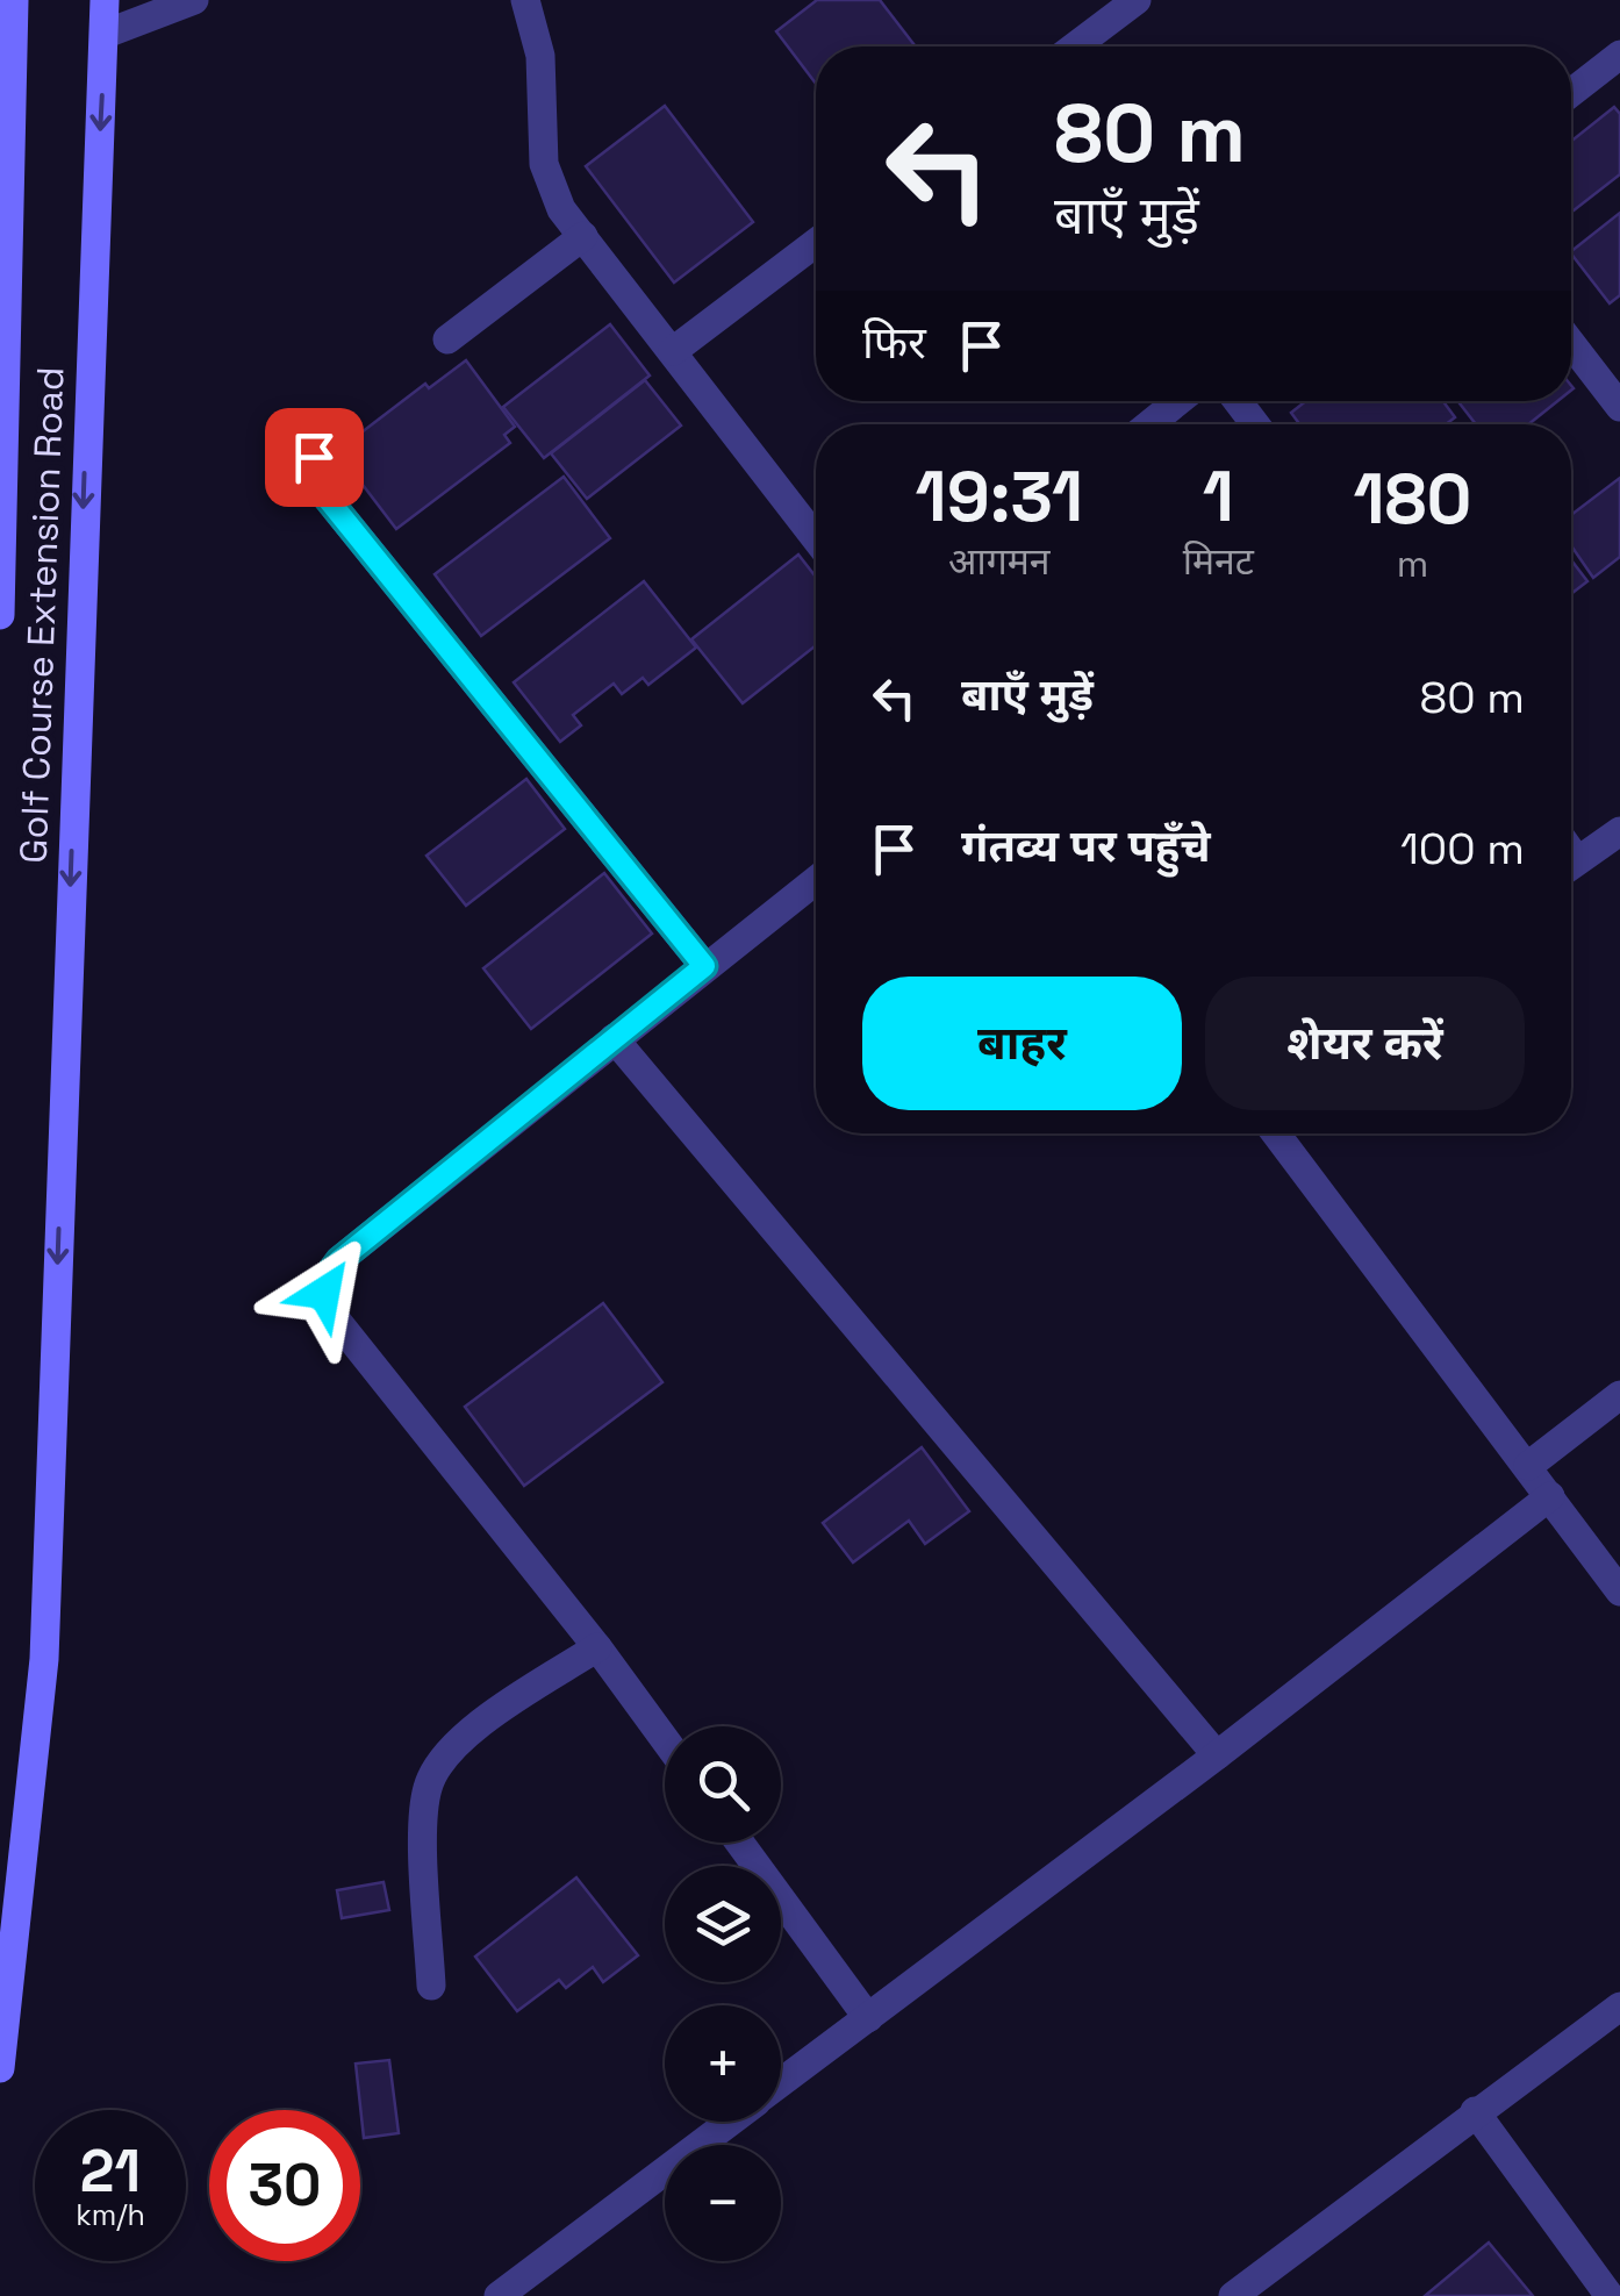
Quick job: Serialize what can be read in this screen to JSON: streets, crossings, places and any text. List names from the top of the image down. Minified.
{"streets":{"main road":["Golf Course Extension Road"]},"one_way":["Golf Course Extension Road"],"page":{"turn":["80 m","बाएँ मुड़ें"],"then":"फिर","eta":["19:31","आगमन","1","मिनट","180","m"],"list":[{"name":"बाएँ मुड़ें","value":"80 m"},{"name":"गंतव्य पर पहुँचे","value":"100 m"}],"buttons":["बाहर","शेयर करें"],"map_buttons":["+","−"],"speed":"21 km/h","limit":"30"}}
